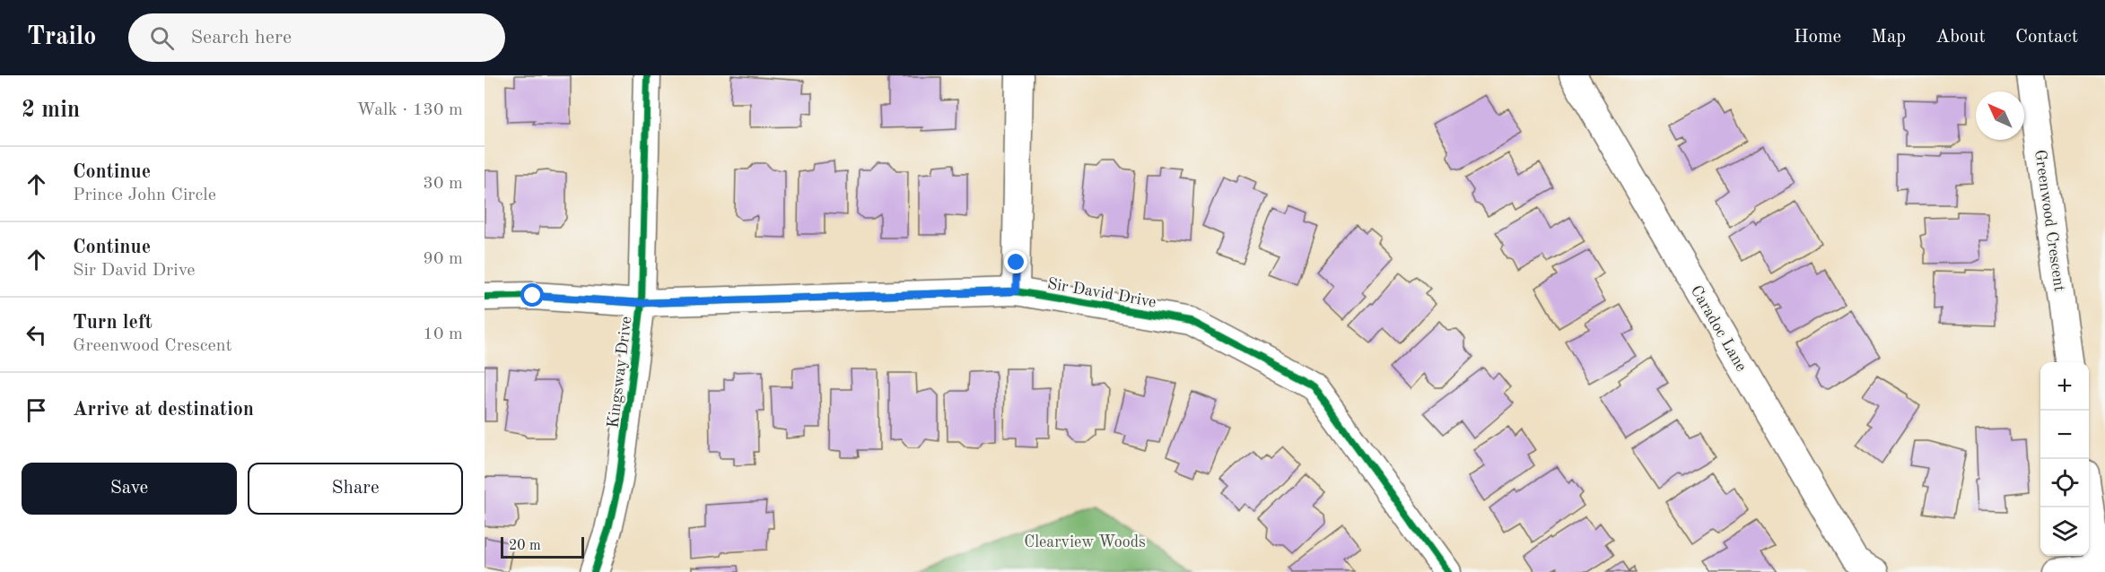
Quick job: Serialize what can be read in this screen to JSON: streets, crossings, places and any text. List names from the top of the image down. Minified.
{"streets":{"street":["Greenwood Crescent","Sir David Drive","Caradoc Lane","Kingsway Drive"]},"crossings":[["Sir David Drive","Kingsway Drive"]],"parks":["Clearview Woods"],"scale_bar":"20 m","north":"top left","page":{"header":"Trailo","search":"Search here","nav":["Home","Map","About","Contact"],"heading":["2 min","Walk · 130 m"],"list":[["Continue","Prince John Circle","30 m"],["Continue","Sir David Drive","90 m"],["Turn left","Greenwood Crescent","10 m"],"Arrive at destination"],"map_buttons":["+","−"],"buttons":["Save","Share"],"scale":"20 m"}}
